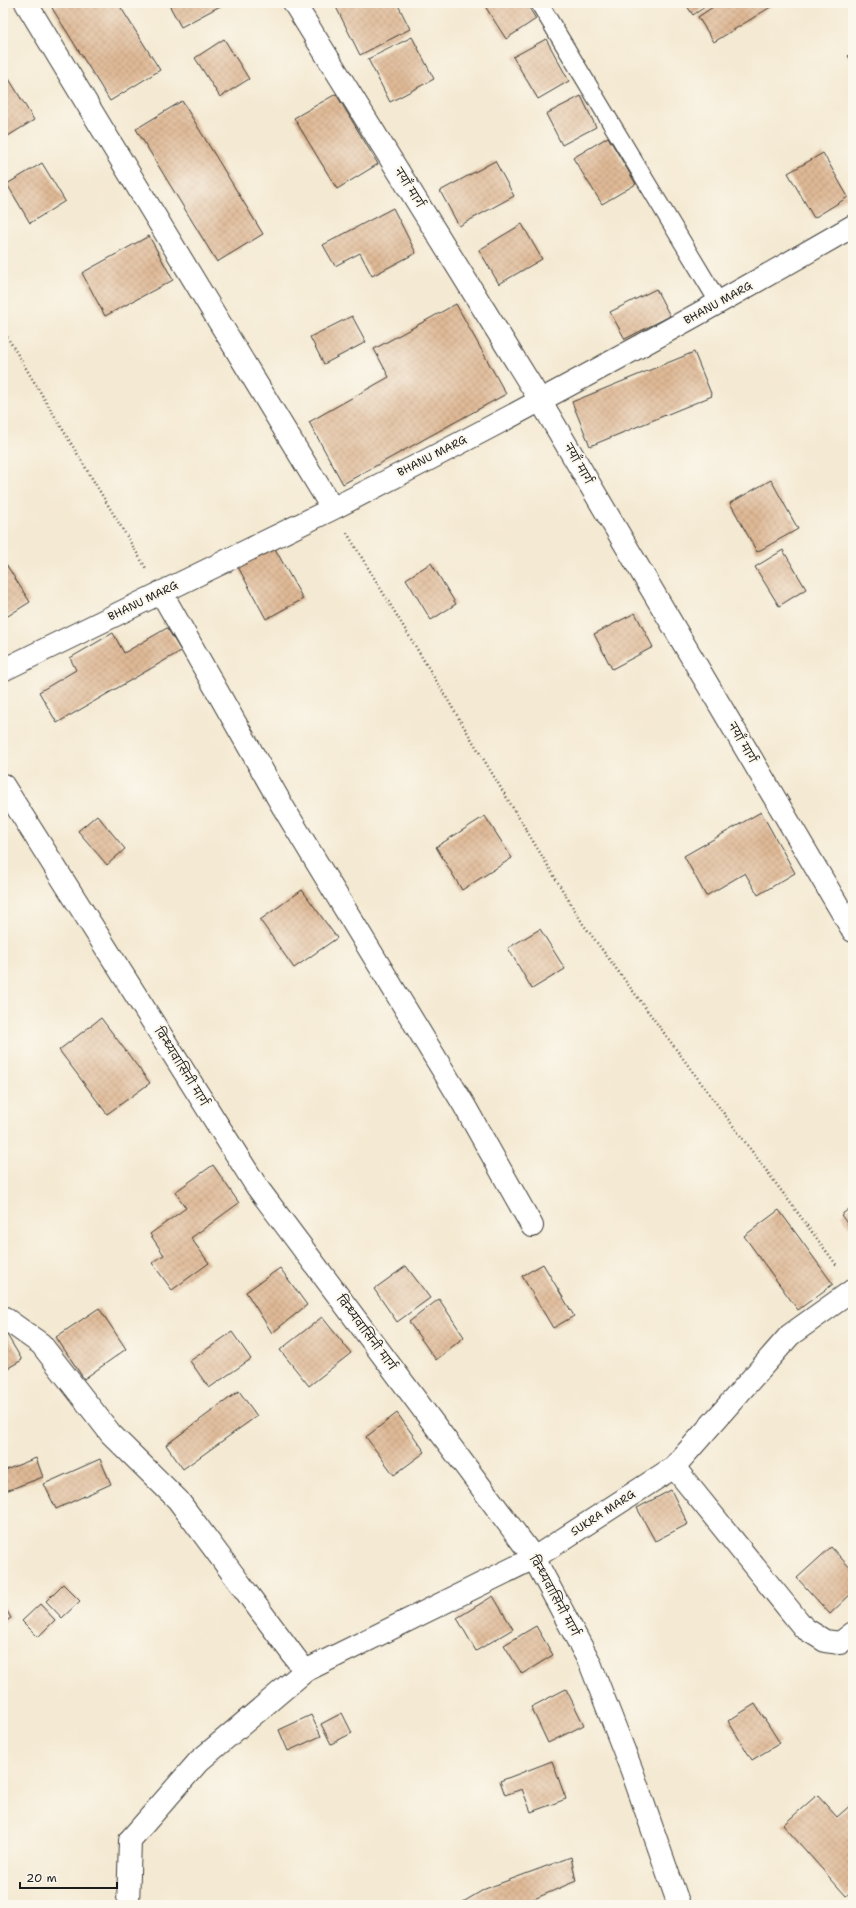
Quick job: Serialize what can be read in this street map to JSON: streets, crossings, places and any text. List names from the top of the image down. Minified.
{"streets":{"street":["नयाँ मार्ग","BHANU MARG","विन्ध्यवासिनी मार्ग","SUKRA MARG"]},"crossings":[["नयाँ मार्ग","BHANU MARG"],["विन्ध्यवासिनी मार्ग","SUKRA MARG"]],"scale_bar":"20 m"}
